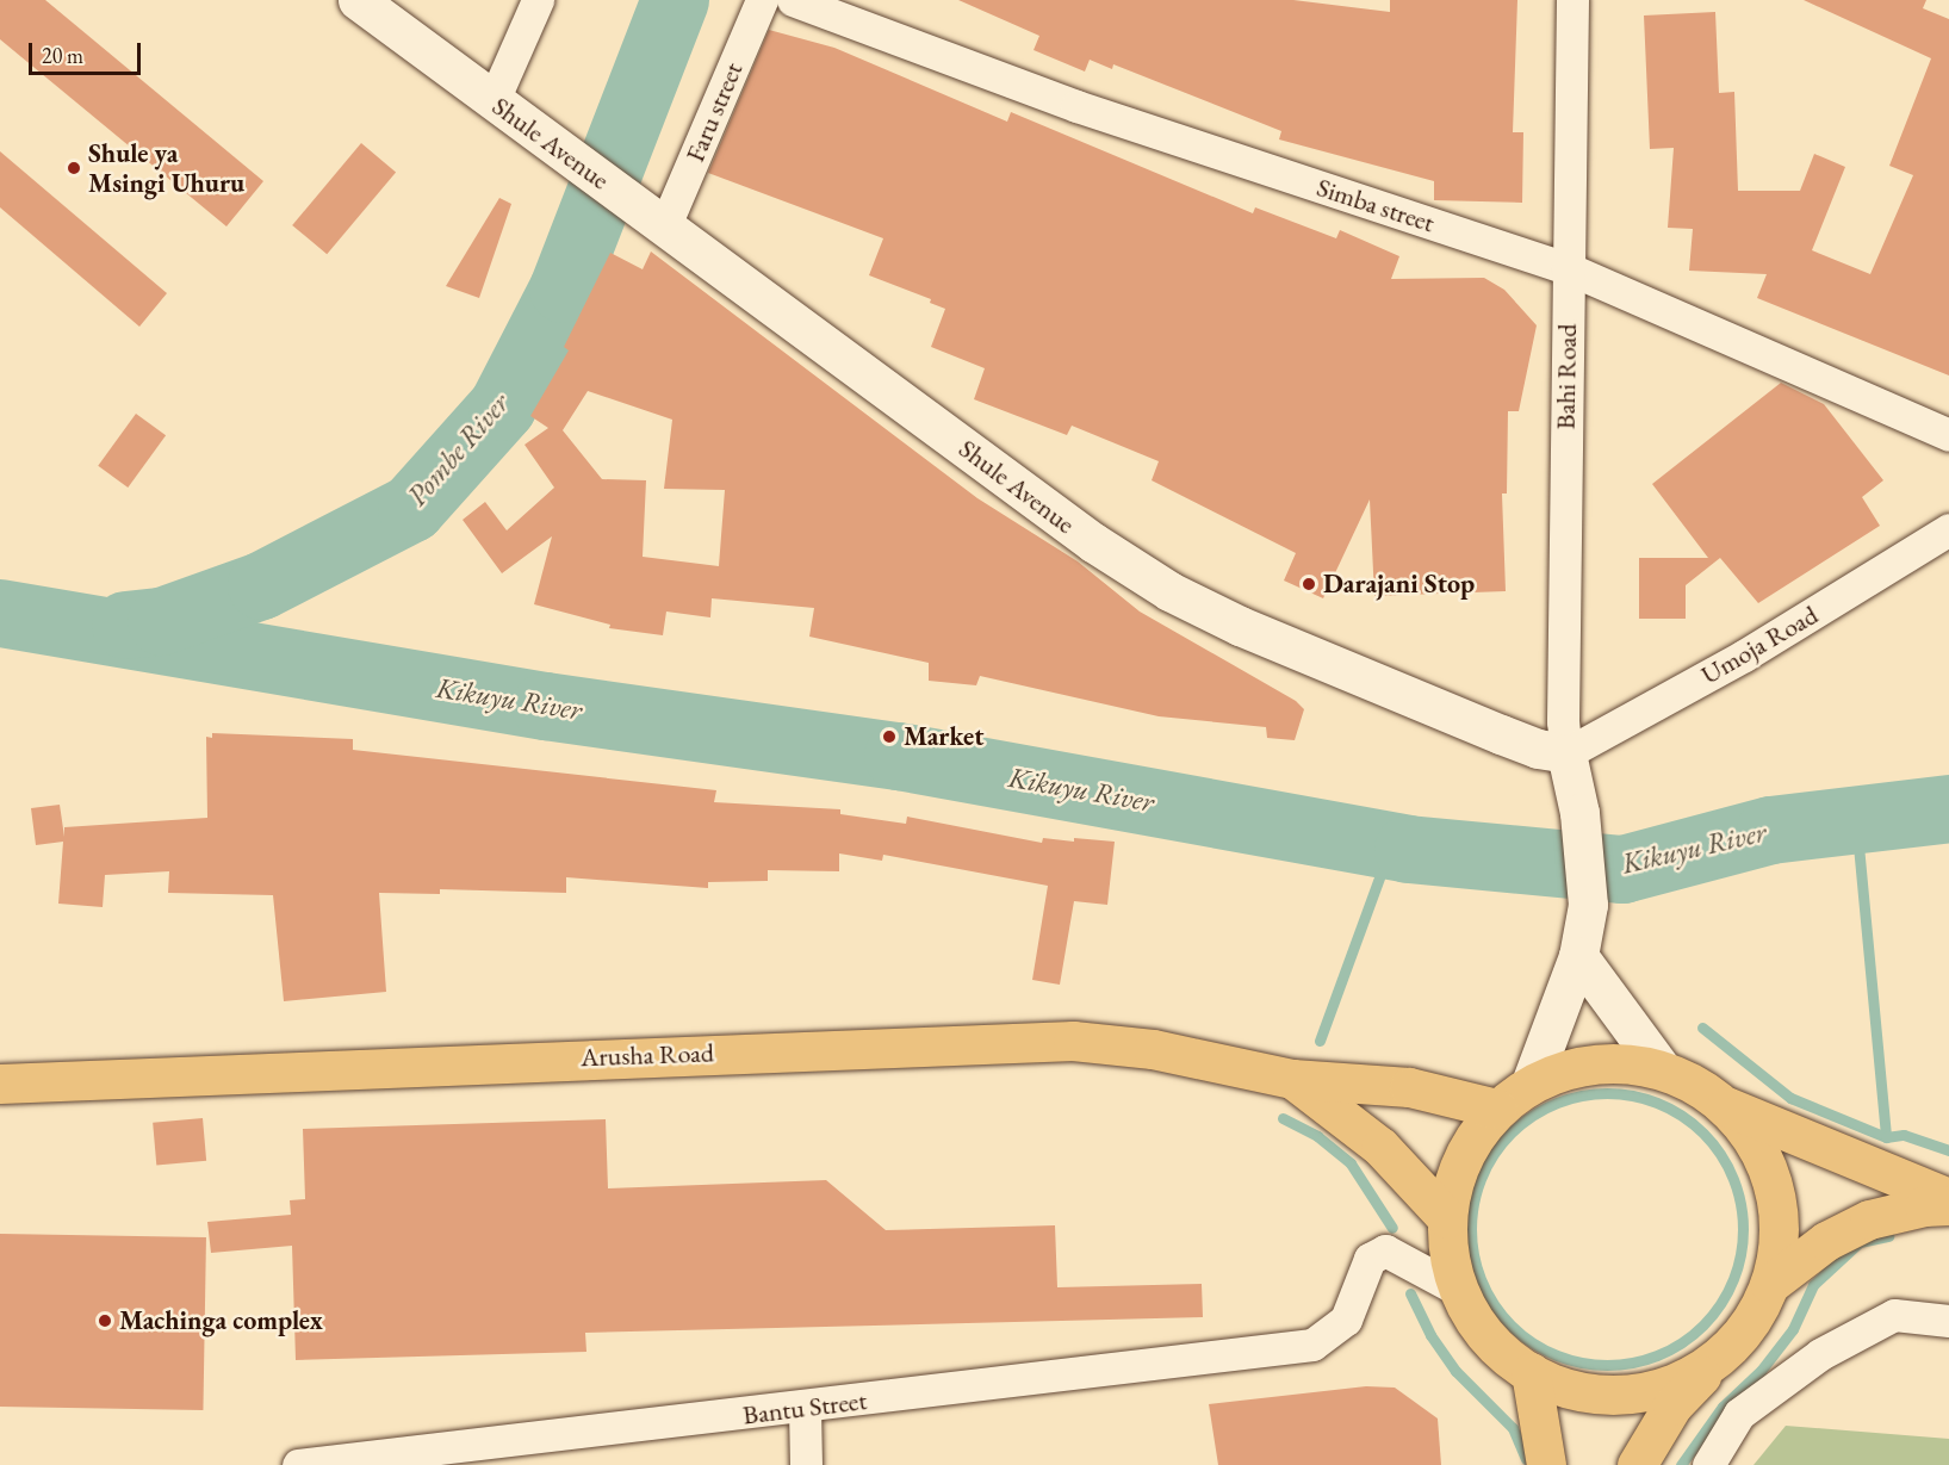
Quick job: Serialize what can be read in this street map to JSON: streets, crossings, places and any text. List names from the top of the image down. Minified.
{"streets":{"highway":["Arusha Road"],"main road":["Shule Avenue"],"street":["Faru street","Simba street","Bahi Road","Umoja Road","Bantu Street"]},"crossings":[["Faru street","Shule Avenue"],["Shule Avenue","Bahi Road"],["Shule Avenue","Umoja Road"],["Simba street","Bahi Road"],["Bahi Road","Umoja Road"]],"water":["Pombe River","Kikuyu River"],"places":["Shule ya Msingi Uhuru","Darajani Stop","Market","Machinga complex"],"scale_bar":"20 m"}
